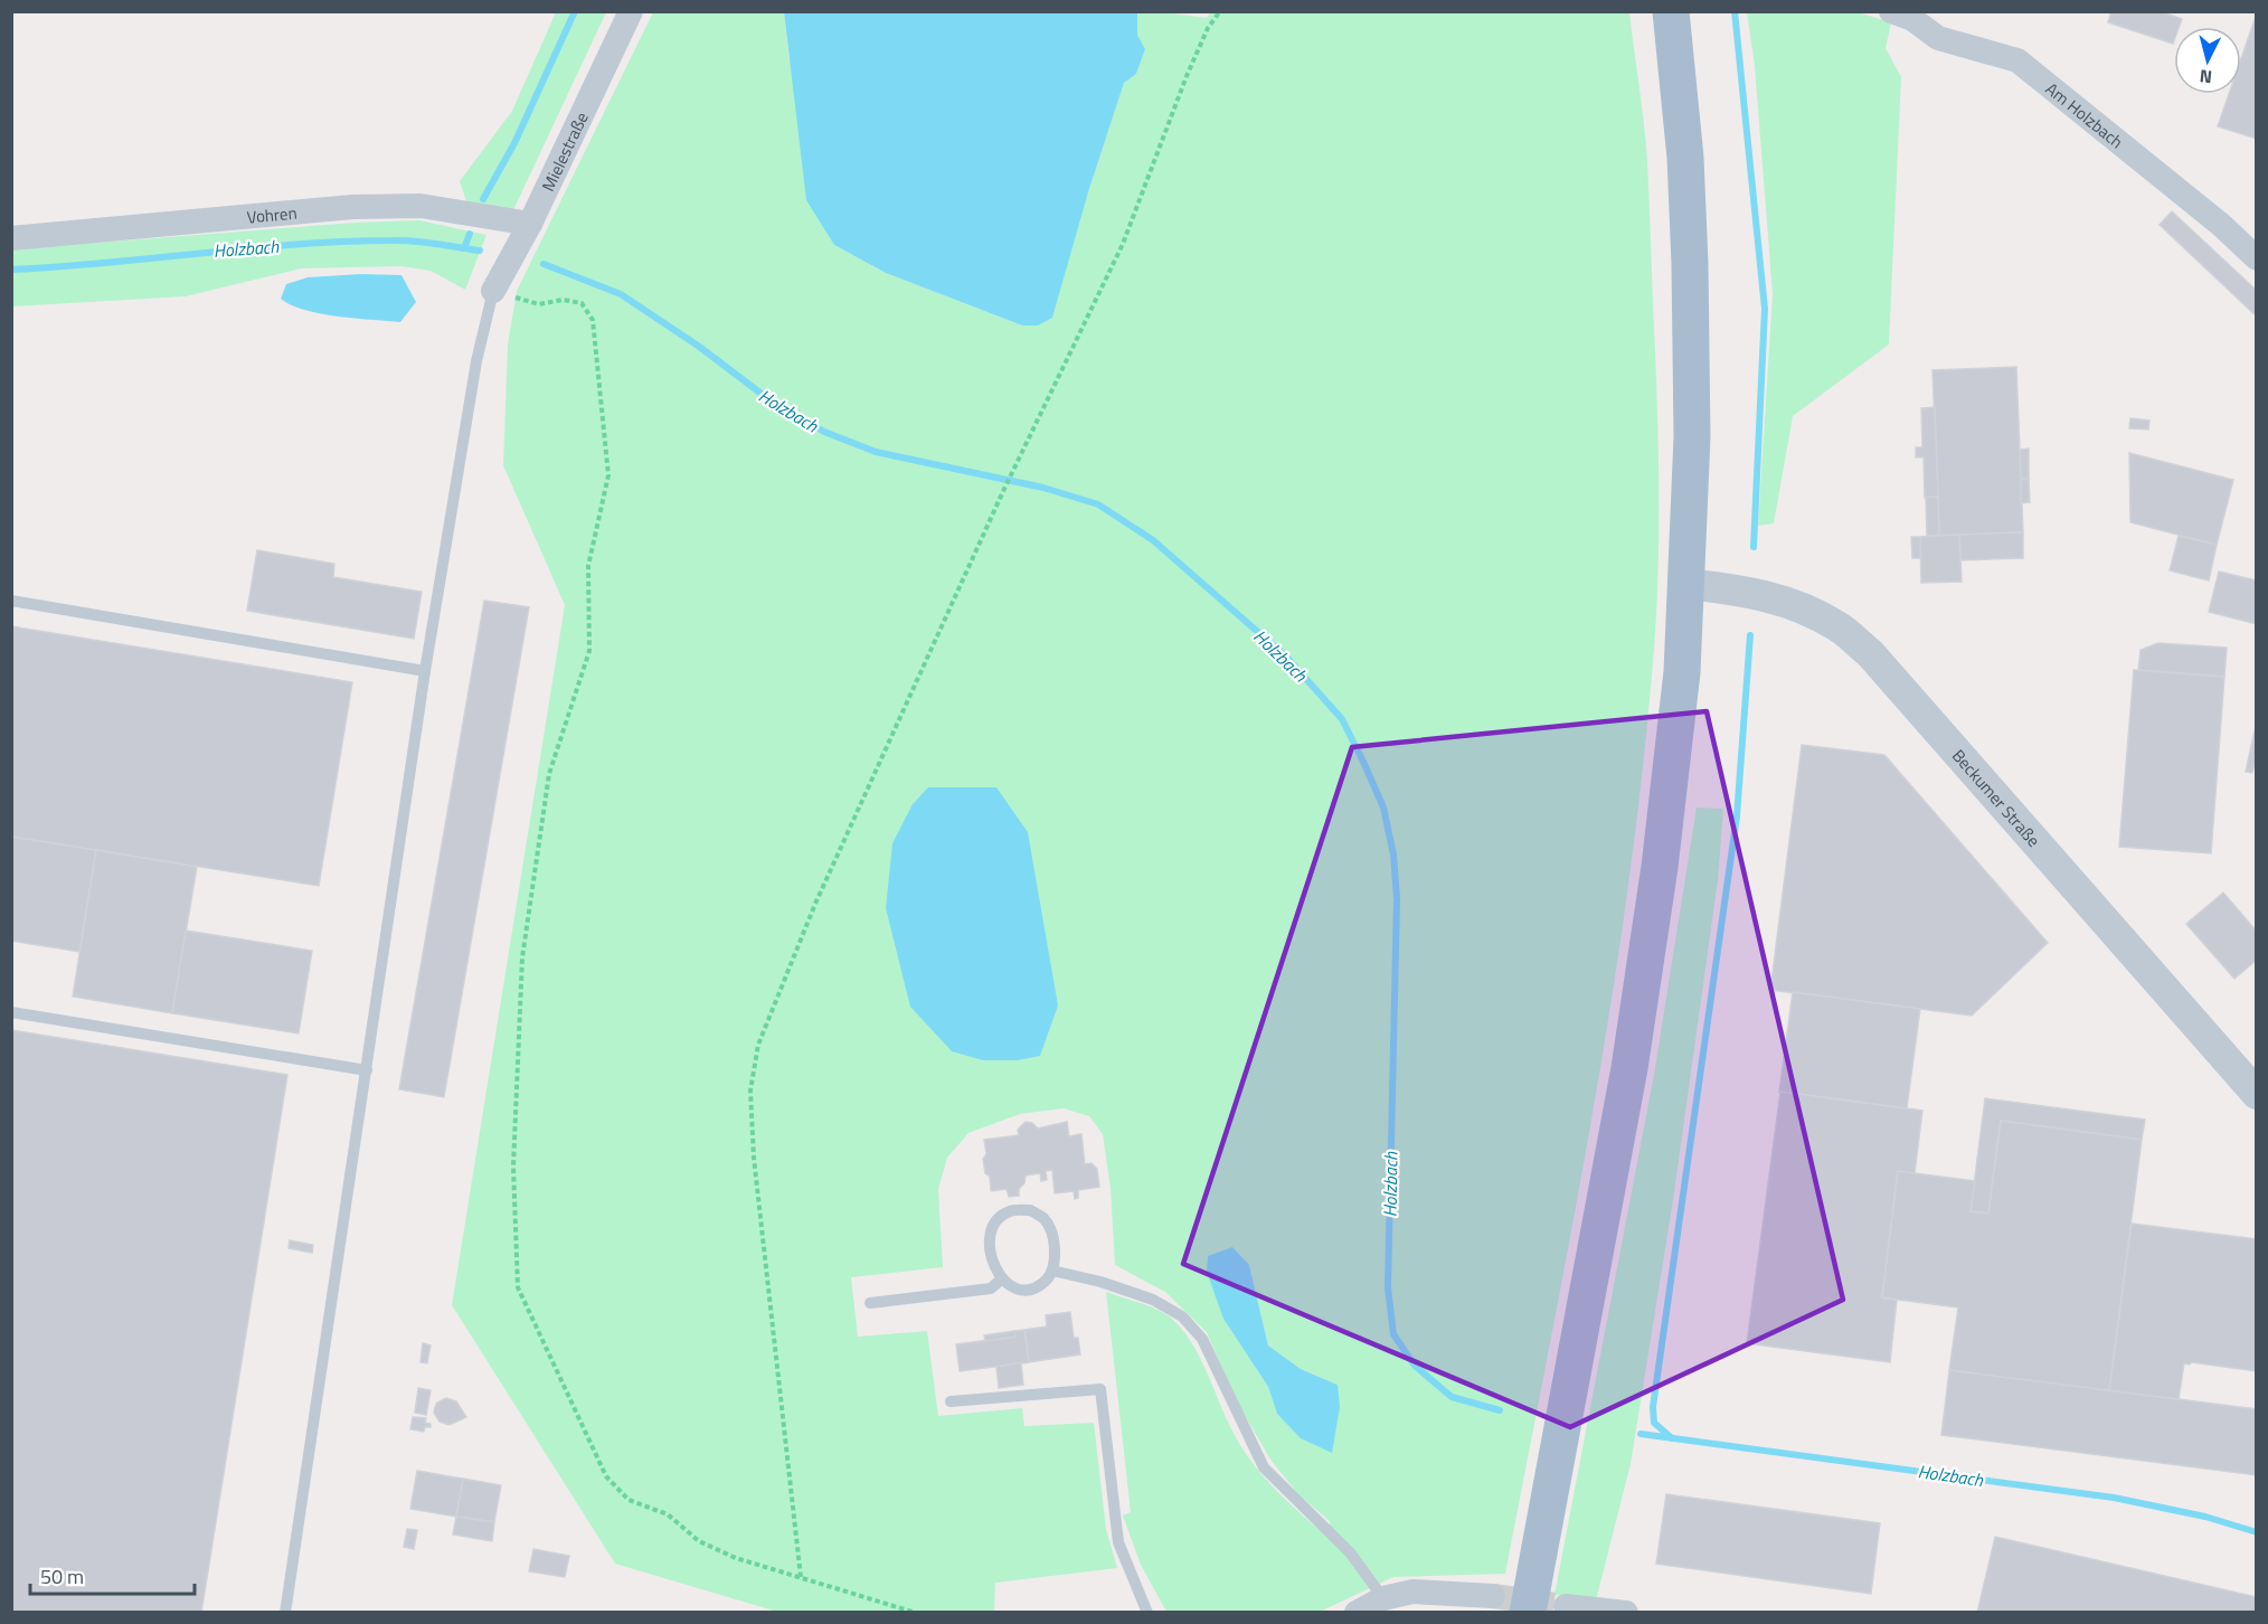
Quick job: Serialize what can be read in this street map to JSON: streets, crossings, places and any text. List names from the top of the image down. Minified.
{"streets":{"street":["Am Holzbach","Mielestraße","Vohren","Beckumer Straße"]},"crossings":[["Mielestraße","Vohren"]],"water":["Holzbach"],"scale_bar":"50 m","north":"bottom"}
